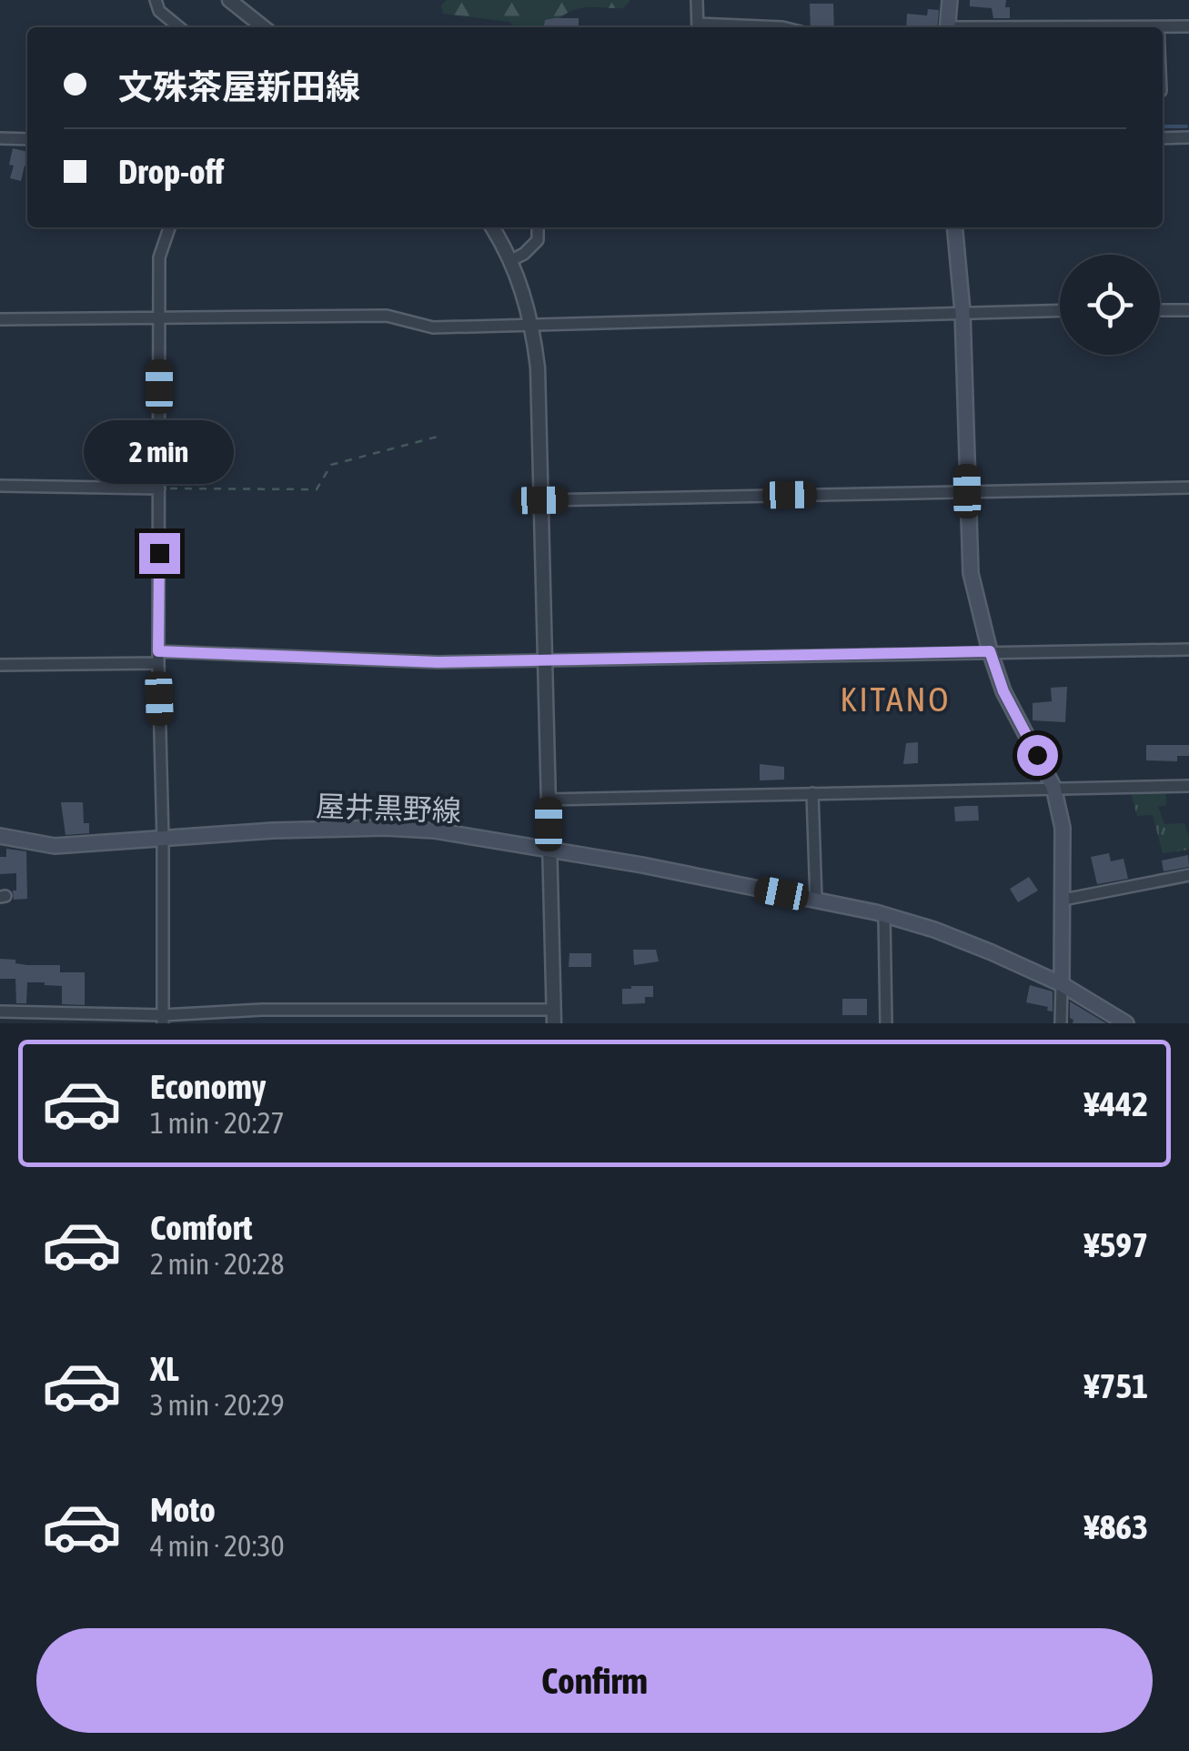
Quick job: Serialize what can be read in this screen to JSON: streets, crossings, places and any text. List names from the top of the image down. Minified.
{"streets":{"main road":["屋井黒野線"]},"districts":["KITANO"],"page":{"banner":["文殊茶屋新田線","Drop-off"],"bubble":"2 min","list":[{"name":"Economy","note":"1 min · 20:27","value":"¥442"},{"name":"Comfort","note":"2 min · 20:28","value":"¥597"},{"name":"XL","note":"3 min · 20:29","value":"¥751"},{"name":"Moto","note":"4 min · 20:30","value":"¥863"}],"buttons":"Confirm"}}
